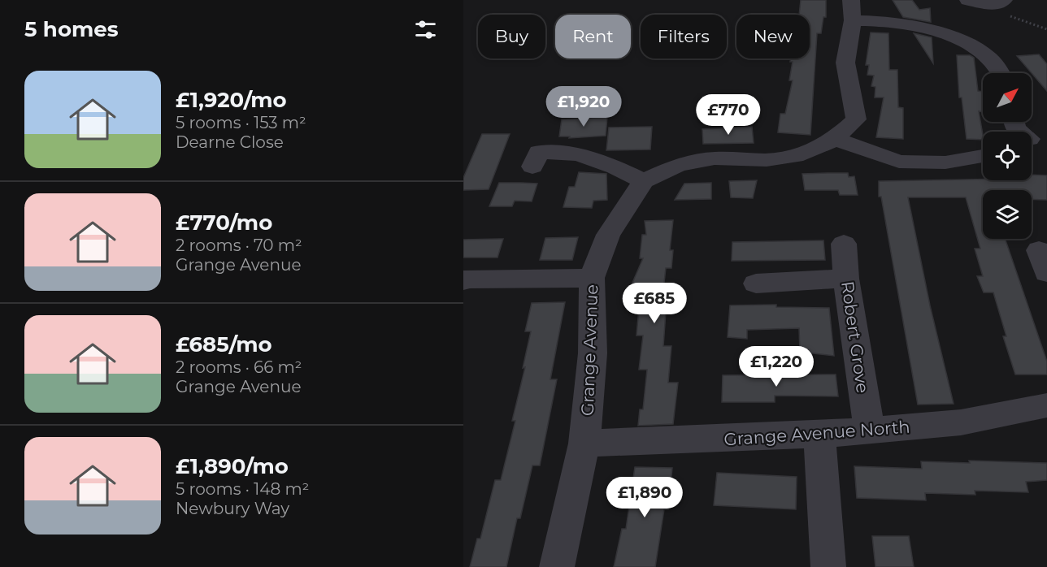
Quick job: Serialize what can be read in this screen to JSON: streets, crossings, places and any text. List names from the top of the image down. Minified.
{"streets":{"street":["Robert Grove","Grange Avenue","Grange Avenue North"]},"crossings":[["Robert Grove","Grange Avenue North"],["Grange Avenue","Grange Avenue North"]],"north":"top right","page":{"heading":"5 homes","chip":["Buy","Rent","Filters","New"],"list":[{"name":"£1,920/mo","note":"5 rooms · 153 m² · Dearne Close"},{"name":"£770/mo","note":"2 rooms · 70 m² · Grange Avenue"},{"name":"£685/mo","note":"2 rooms · 66 m² · Grange Avenue"},{"name":"£1,890/mo","note":"5 rooms · 148 m² · Newbury Way"}],"price":["£1,920","£770","£685","£1,220","£1,890"]}}
